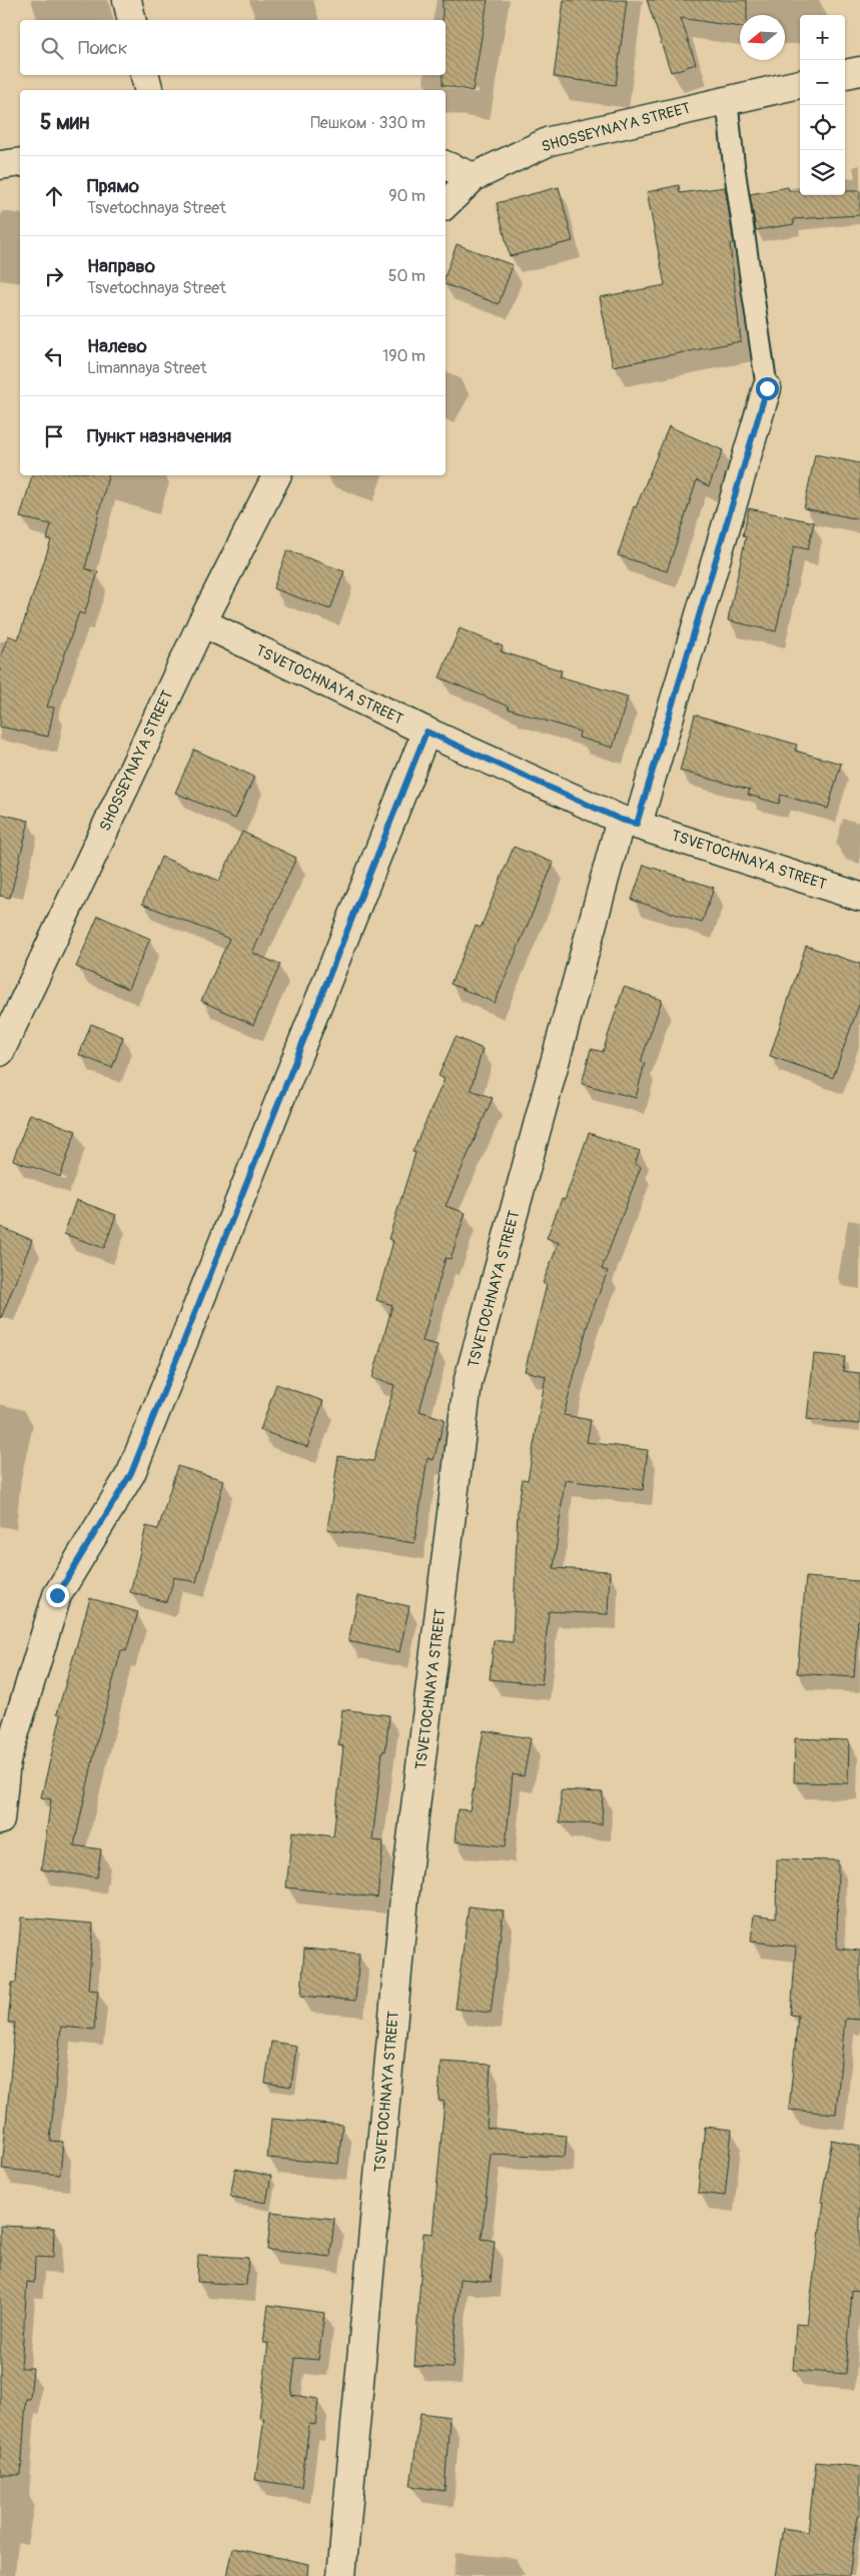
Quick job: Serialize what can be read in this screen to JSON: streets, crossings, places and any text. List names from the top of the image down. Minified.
{"streets":{"street":["SHOSSEYNAYA STREET","TSVETOCHNAYA STREET"]},"crossings":[["SHOSSEYNAYA STREET","TSVETOCHNAYA STREET"]],"north":"left","page":{"map_buttons":["+","−"],"search":"Поиск","heading":["5 мин","Пешком · 330 m"],"list":[["Прямо","Tsvetochnaya Street","90 m"],["Направо","Tsvetochnaya Street","50 m"],["Налево","Limannaya Street","190 m"],"Пункт назначения"]}}
